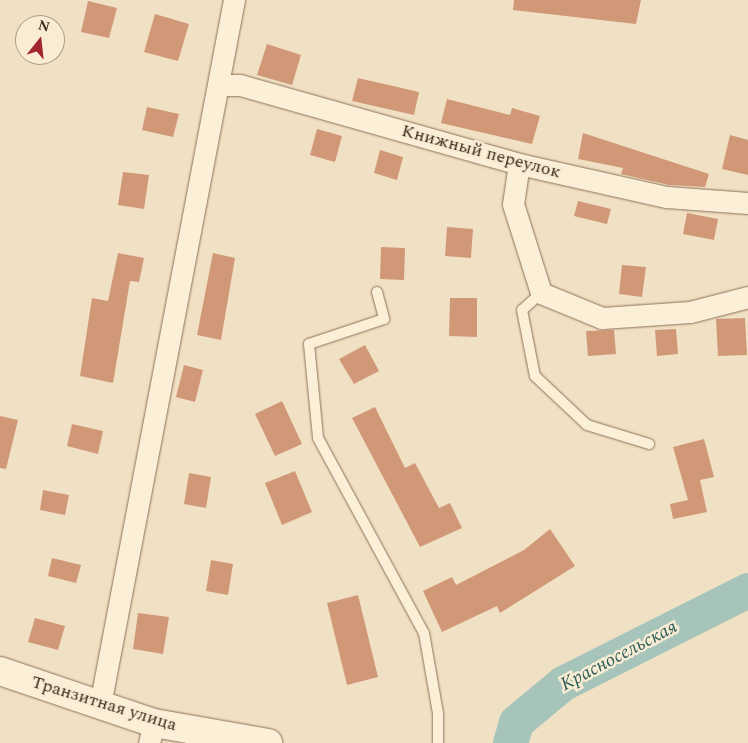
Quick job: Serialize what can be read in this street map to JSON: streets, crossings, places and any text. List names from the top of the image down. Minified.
{"streets":{"main road":["Транзитная улица"],"street":["Книжный переулок"]},"water":["Красносельская"],"north":"top"}
